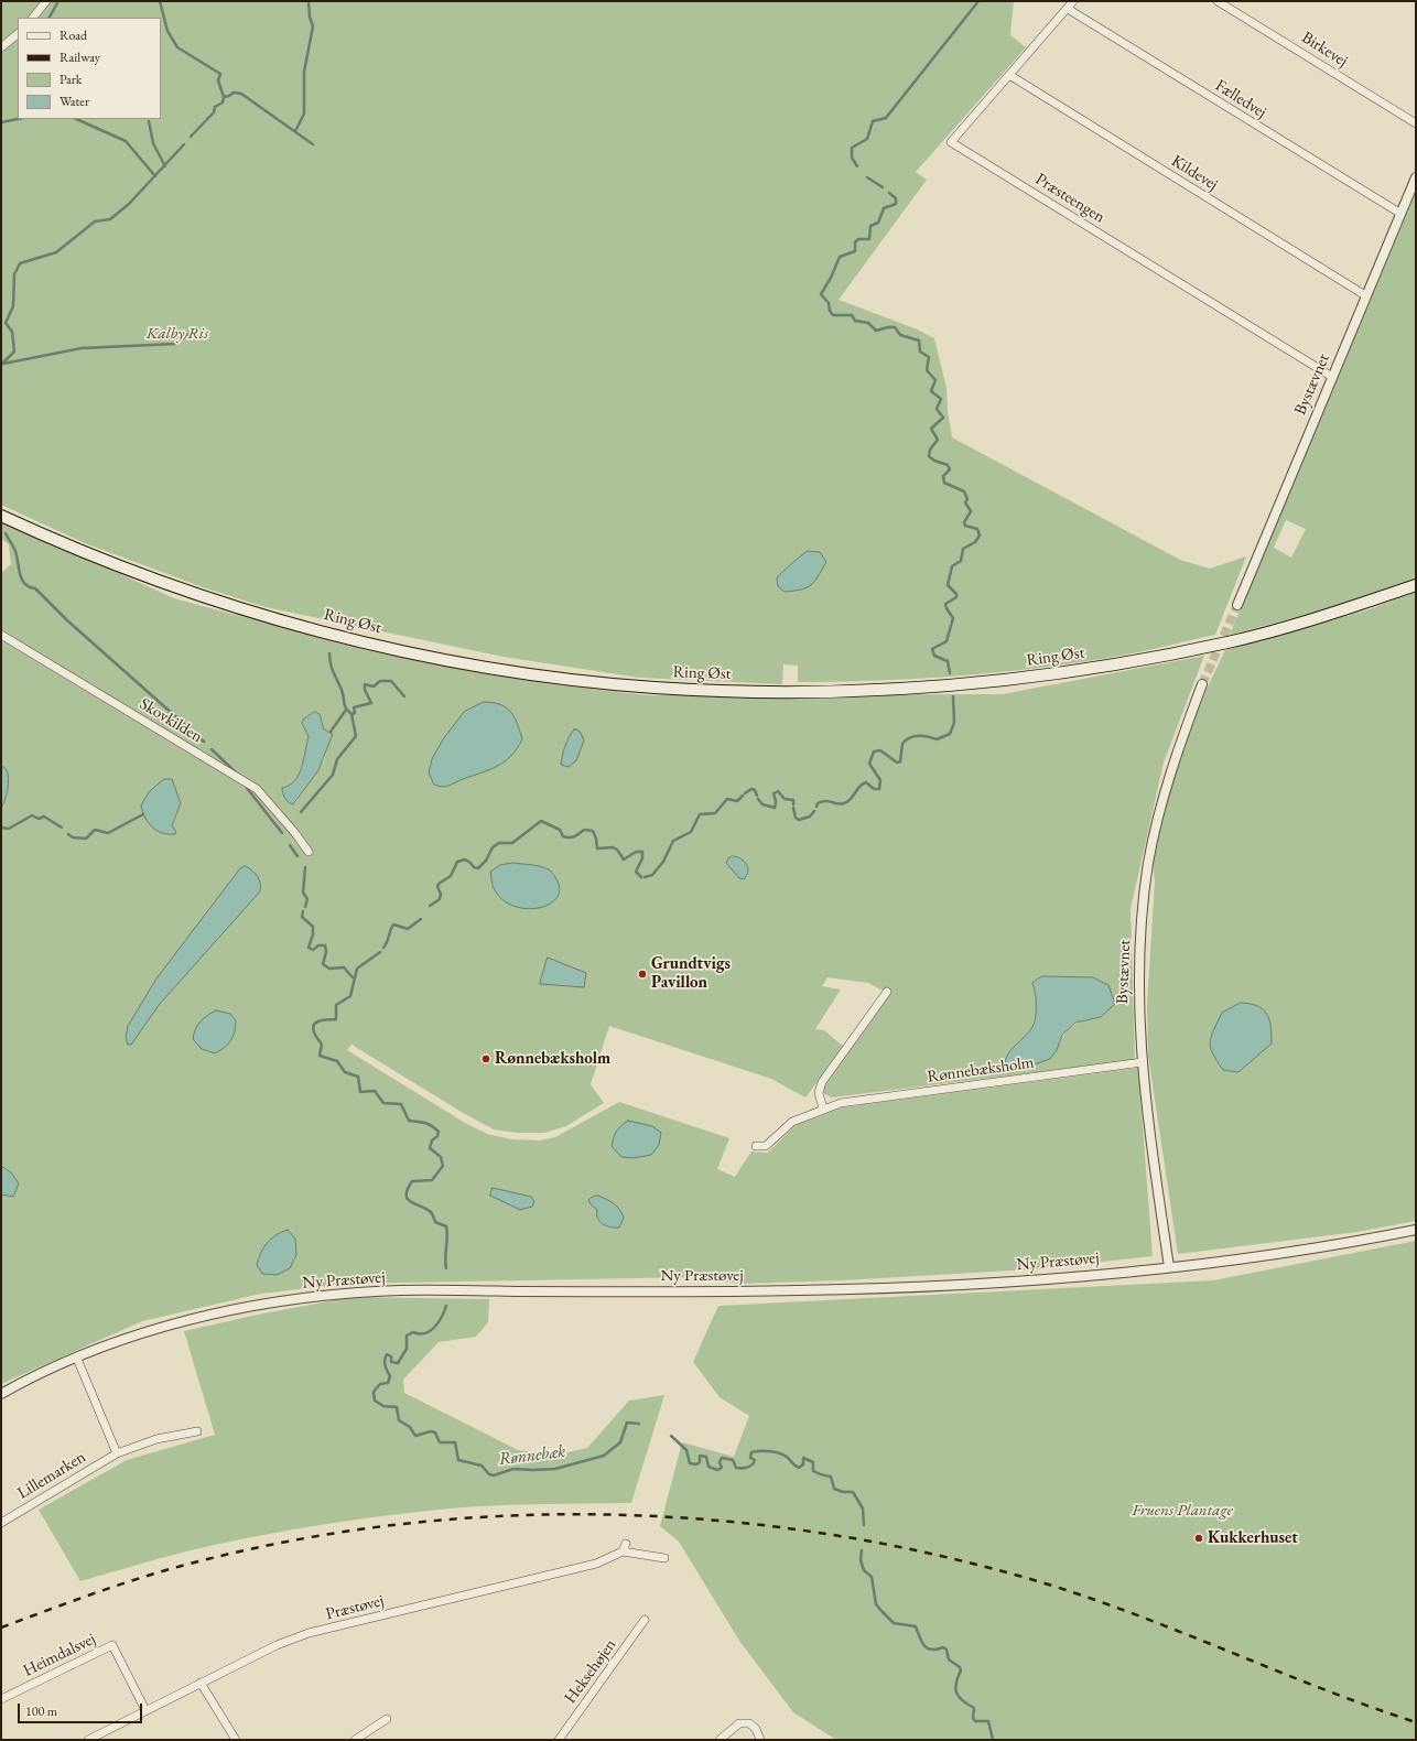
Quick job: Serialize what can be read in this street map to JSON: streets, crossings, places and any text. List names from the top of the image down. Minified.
{"streets":{"main road":["Ring Øst"],"street":["Birkevej","Fælledvej","Kildevej","Præsteengen","Bystævnet","Skovkilden","Rønnebæksholm","Ny Præstøvej","Lillemarken","Præstøvej","Heimdalsvej","Heksehøjen"]},"crossings":[["Fælledvej","Præsteengen"],["Fælledvej","Bystævnet"],["Kildevej","Præsteengen"],["Kildevej","Bystævnet"],["Præsteengen","Bystævnet"],["Bystævnet","Rønnebæksholm"],["Bystævnet","Ny Præstøvej"],["Præstøvej","Heimdalsvej"]],"water":["Rønnebæk"],"parks":["Kalby Ris","Fruens Plantage"],"places":["Grundtvigs Pavillon","Rønnebæksholm","Kukkerhuset"],"legend":["Road","Railway","Park","Water"],"scale_bar":"100 m"}
